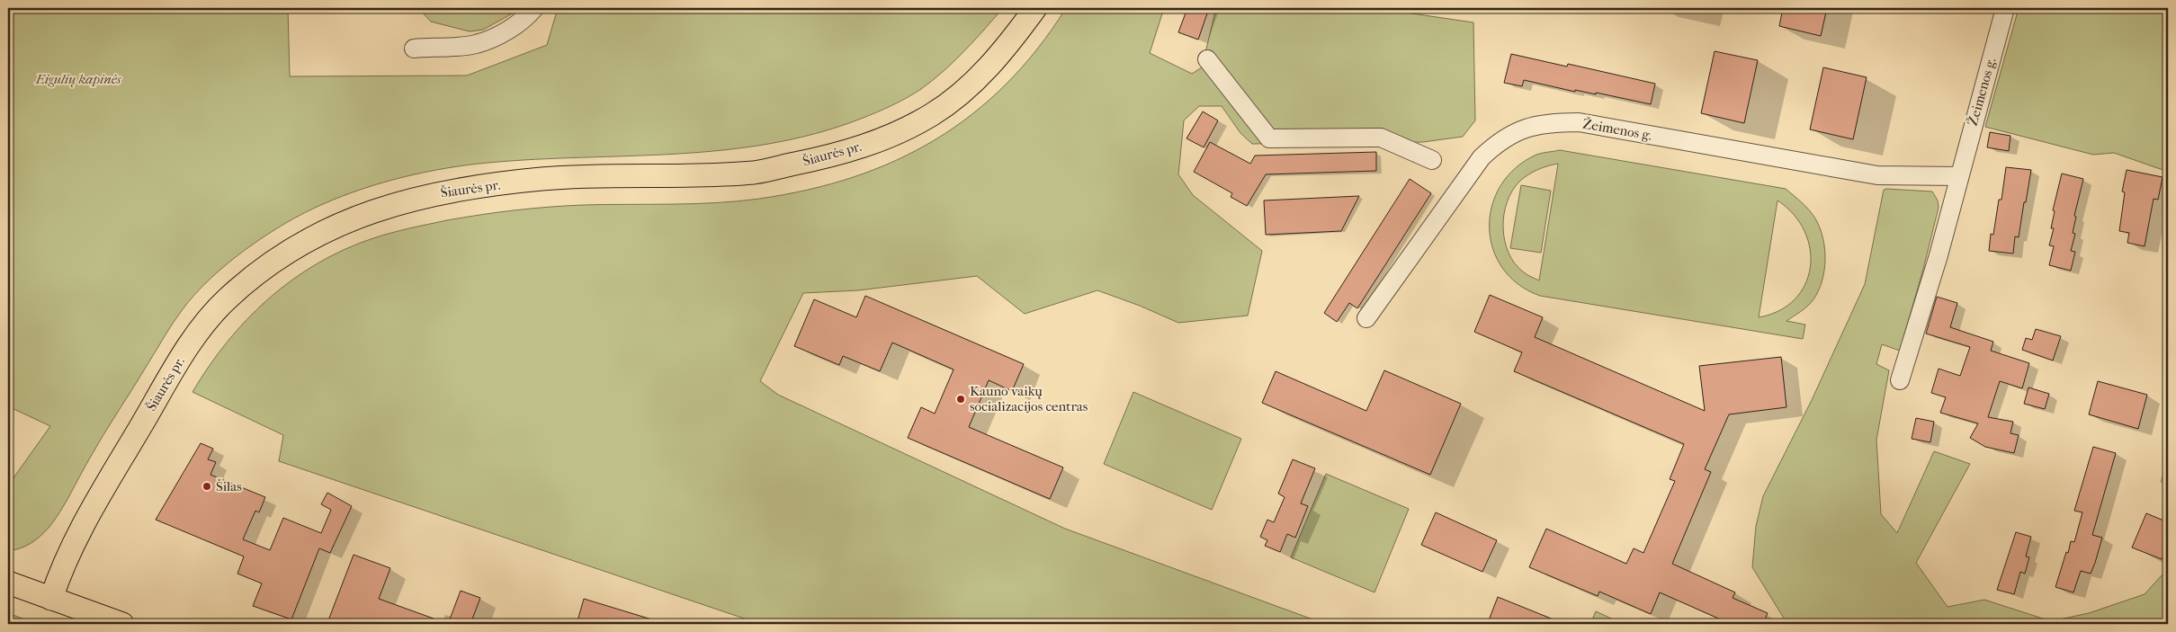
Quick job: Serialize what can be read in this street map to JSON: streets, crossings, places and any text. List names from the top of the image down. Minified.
{"streets":{"main road":["Šiaurės pr."],"street":["Žeimenos g."]},"parks":["Eigulių kapinės"],"places":["Kauno vaikų socializacijos centras","Šilas"]}
